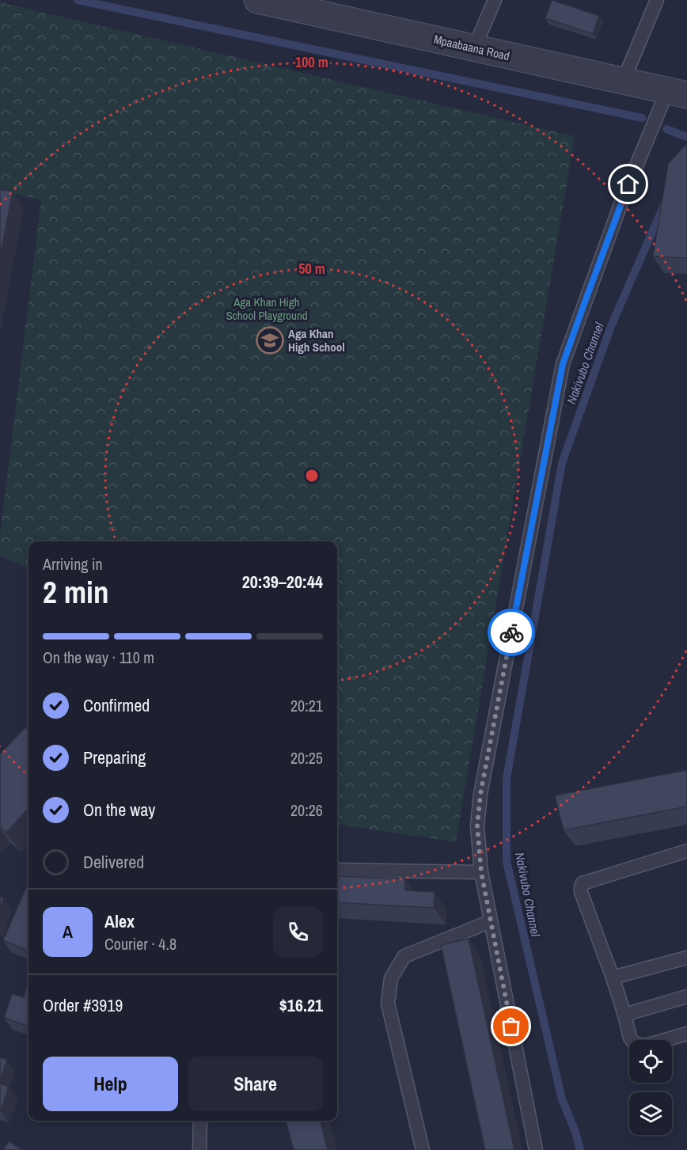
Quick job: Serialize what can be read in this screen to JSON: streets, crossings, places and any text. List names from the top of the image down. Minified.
{"streets":{"street":["Mpaabaana Road"]},"water":["Nakivubo Channel"],"parks":["Aga Khan High School Playground"],"places":{"school or university":["Aga Khan High School"]},"page":{"heading":["2 min","Arriving in","20:39–20:44"],"panel":["Alex","Courier · 4.8","Order #3919","$16.21"],"bar":"On the way · 110 m","list":[["Confirmed","20:21"],["Preparing","20:25"],["On the way","20:26"],"Delivered"],"round":"A","buttons":["Help","Share"]},"rings":["100 m","50 m"]}
